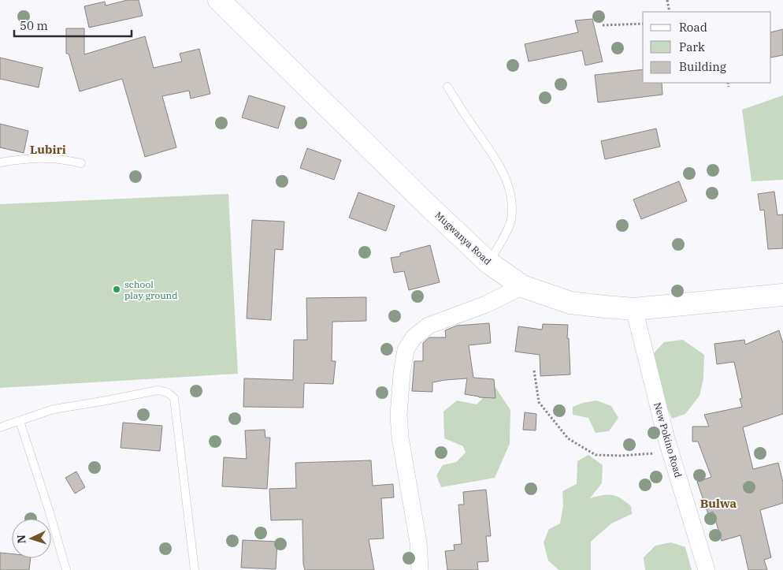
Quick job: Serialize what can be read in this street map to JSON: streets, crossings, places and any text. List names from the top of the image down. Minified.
{"streets":{"street":["Mugwanya Road","New Pokino Road"]},"crossings":[["Mugwanya Road","New Pokino Road"]],"districts":["Lubiri","Bulwa"],"places":["school play ground"],"legend":["Road","Park","Building"],"scale_bar":"50 m","north":"left"}
